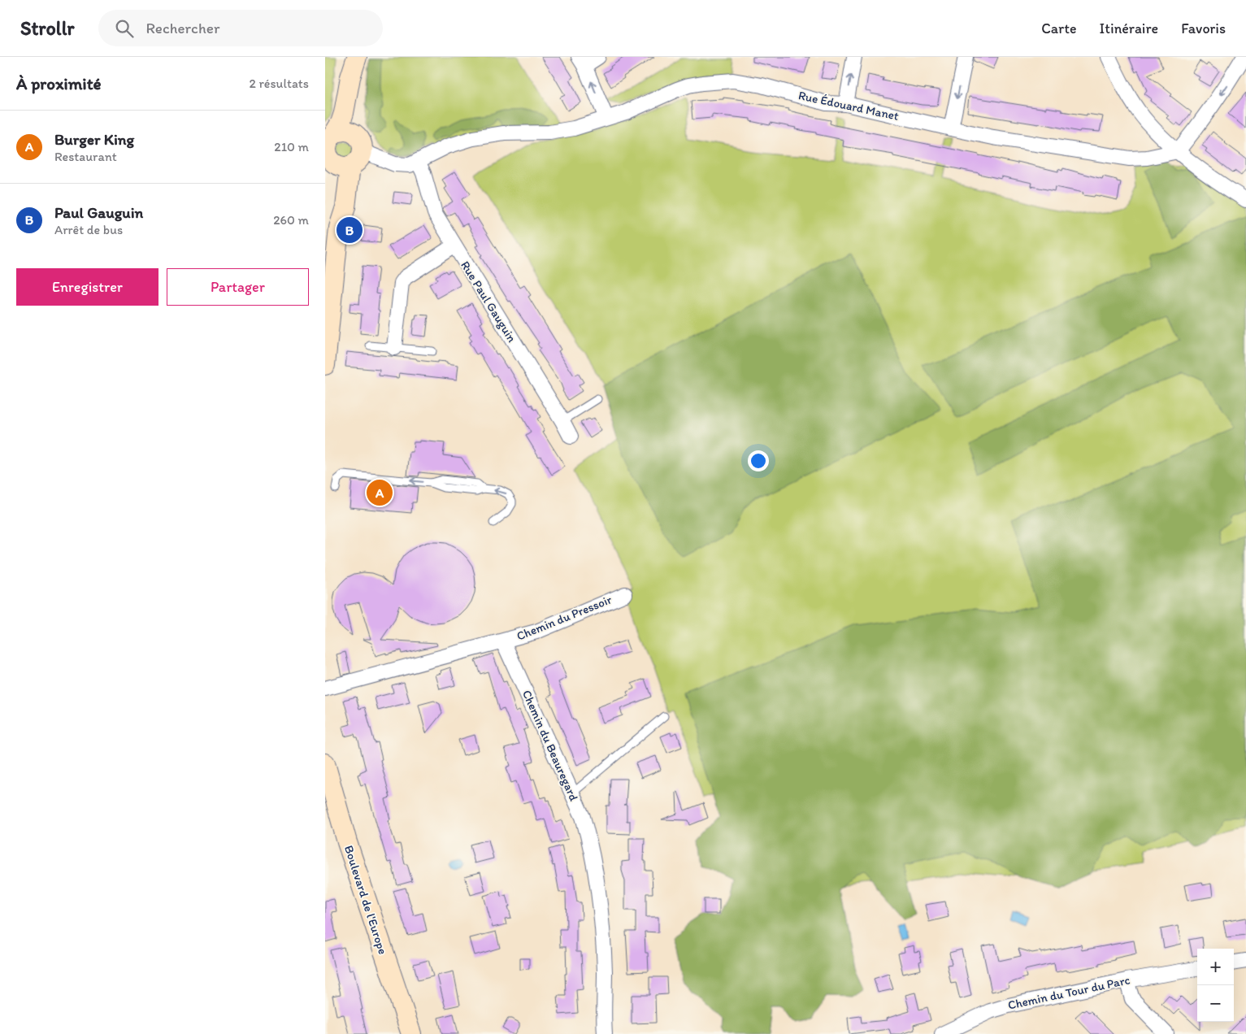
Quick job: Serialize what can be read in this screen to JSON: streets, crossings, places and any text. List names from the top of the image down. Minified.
{"streets":{"main road":["Boulevard de l'Europe"],"street":["Rue Édouard Manet","Rue Paul Gauguin","Chemin du Pressoir","Chemin du Beauregard","Chemin du Tour du Parc"]},"crossings":[["Rue Édouard Manet","Rue Paul Gauguin"],["Chemin du Pressoir","Chemin du Beauregard"]],"page":{"header":"Strollr","search":"Rechercher","nav":["Carte","Itinéraire","Favoris"],"heading":["À proximité","2 résultats"],"list":[{"mark":"A","name":"Burger King","note":"Restaurant","value":"210 m"},{"mark":"B","name":"Paul Gauguin","note":"Arrêt de bus","value":"260 m"}],"pins":["B","A"],"buttons":["Enregistrer","Partager"],"map_buttons":["+","−"]}}
